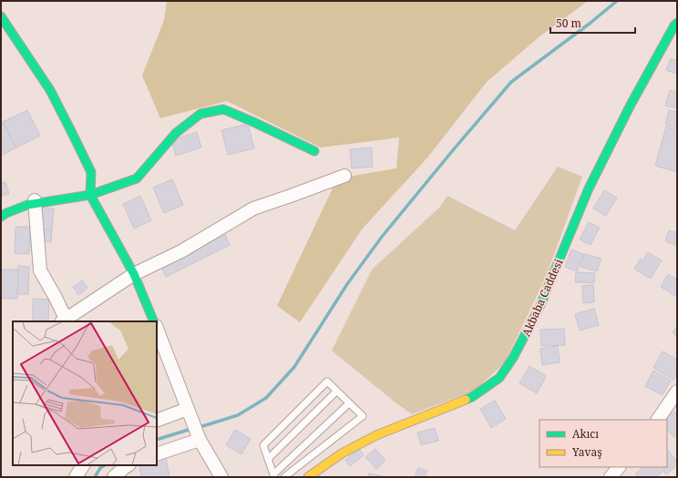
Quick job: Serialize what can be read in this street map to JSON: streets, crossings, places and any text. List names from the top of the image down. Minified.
{"streets":{"street":["Akbaba Caddesi"]},"legend":["Akıcı","Yavaş"],"scale_bar":"50 m"}
